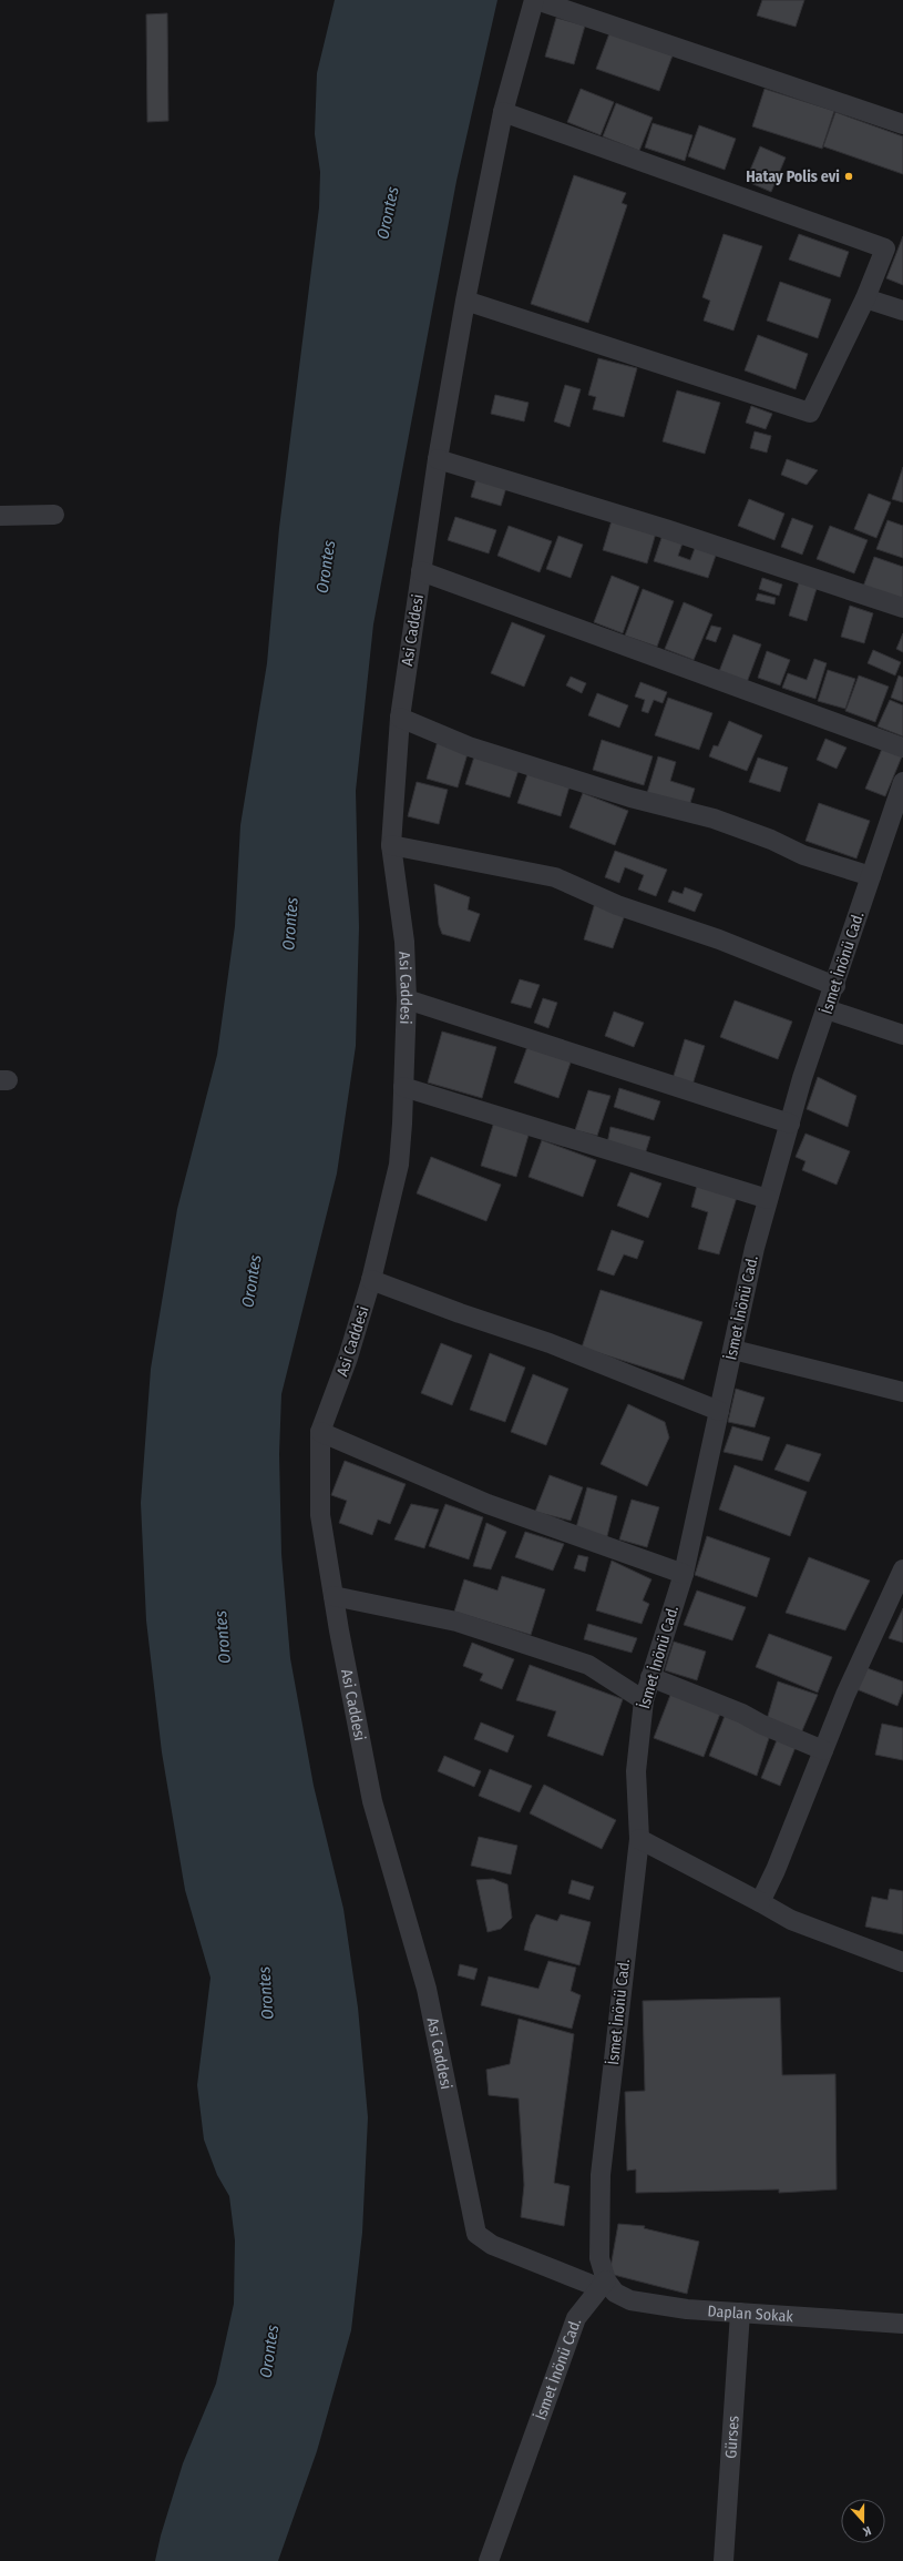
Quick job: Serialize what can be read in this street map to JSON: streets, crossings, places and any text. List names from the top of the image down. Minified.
{"streets":{"street":["Asi Caddesi","İsmet İnönü Cad.","Daplan Sokak","Gürses"]},"crossings":[["Asi Caddesi","İsmet İnönü Cad."],["Asi Caddesi","Daplan Sokak"],["İsmet İnönü Cad.","Daplan Sokak"],["Daplan Sokak","Gürses"]],"water":["Orontes"],"places":["Hatay Polis evi"],"north":"bottom"}
